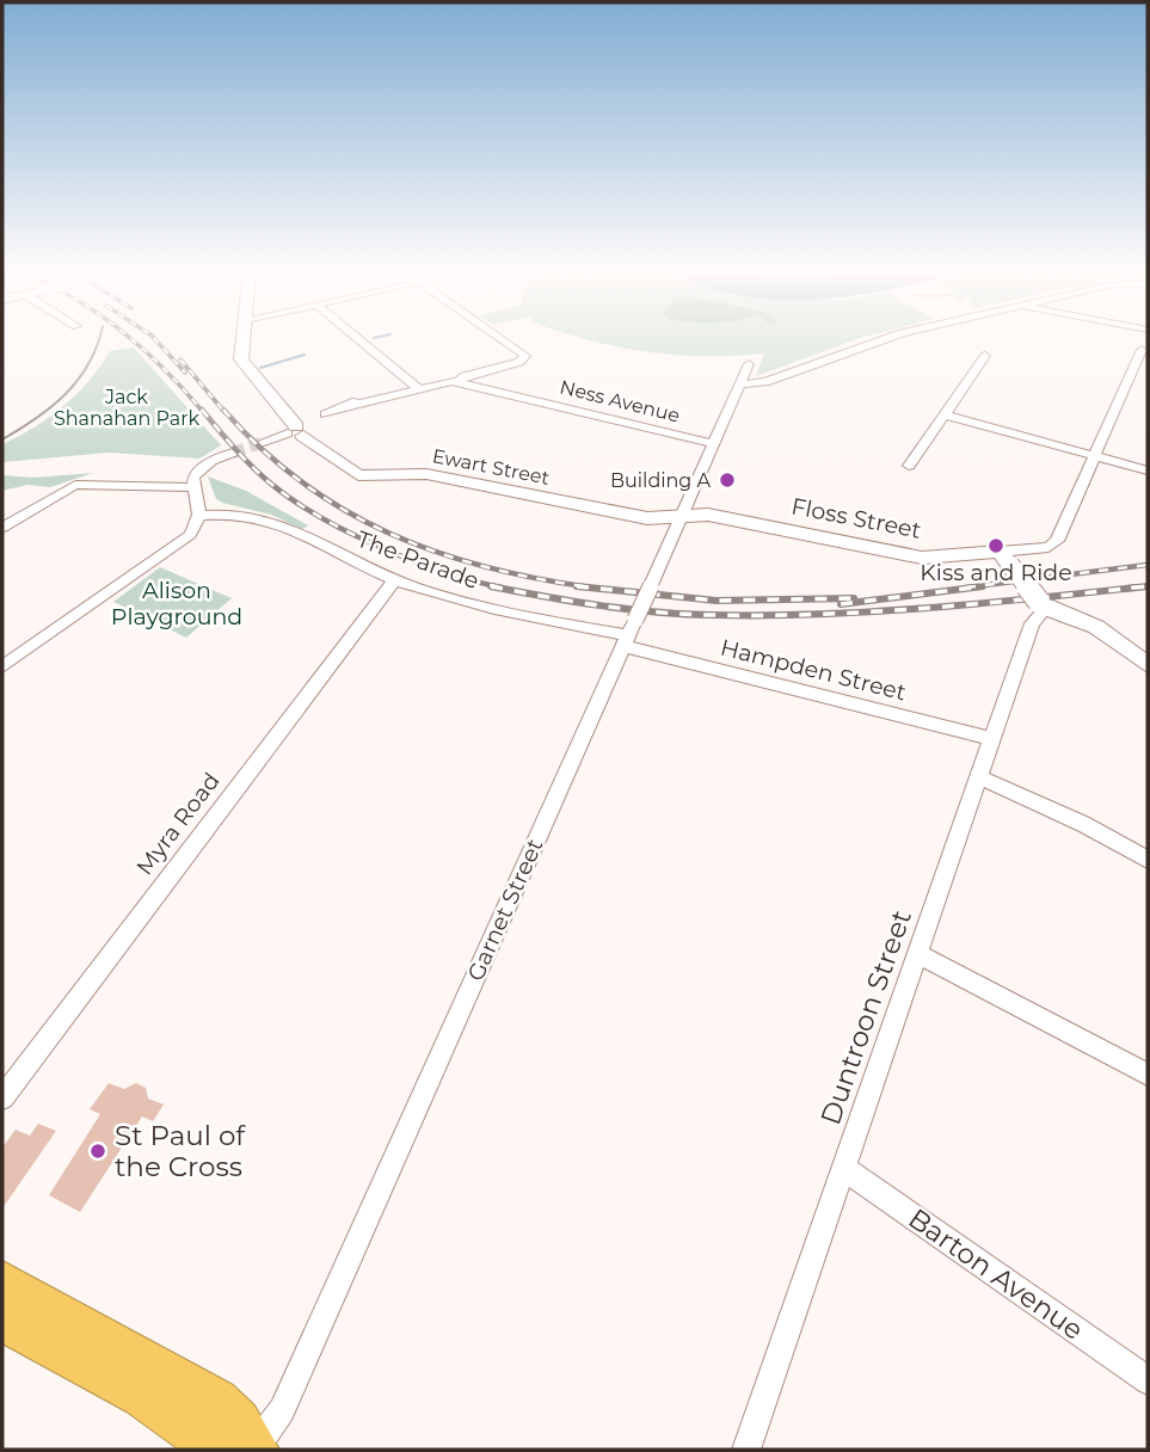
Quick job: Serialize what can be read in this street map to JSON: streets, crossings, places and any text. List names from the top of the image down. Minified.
{"streets":{"street":["Ness Avenue","Ewart Street","Floss Street","The Parade","Hampden Street","Myra Road","Garnet Street","Duntroon Street","Barton Avenue"]},"crossings":[["Ness Avenue","Garnet Street"],["Ewart Street","Floss Street"],["Ewart Street","Garnet Street"],["Floss Street","Garnet Street"],["The Parade","Hampden Street"],["The Parade","Myra Road"],["The Parade","Garnet Street"],["Hampden Street","Garnet Street"],["Hampden Street","Duntroon Street"],["Duntroon Street","Barton Avenue"]],"parks":["Jack Shanahan Park","Alison Playground"],"places":["Building A","Kiss and Ride","St Paul of the Cross"]}
